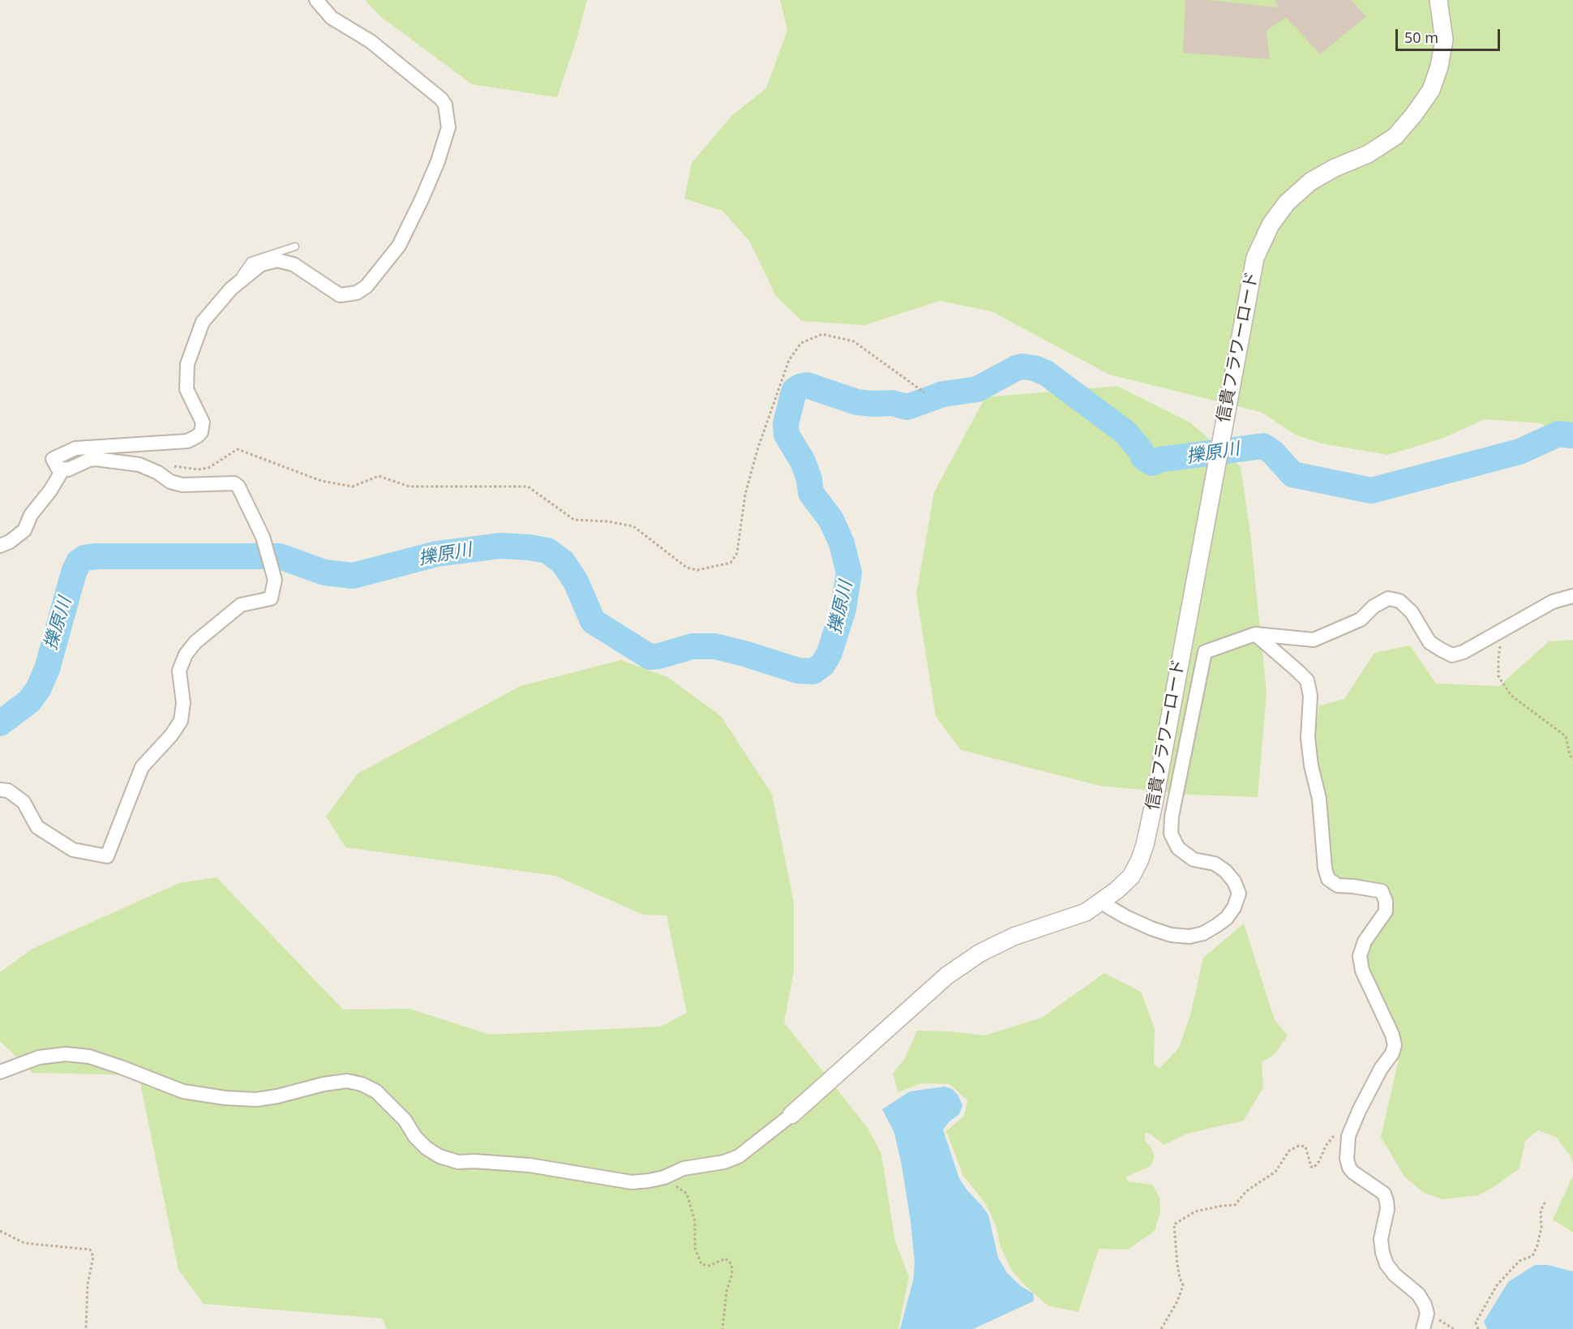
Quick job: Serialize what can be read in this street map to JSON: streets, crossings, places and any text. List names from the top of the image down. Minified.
{"streets":{"street":["信貴フラワーロード"]},"water":["擽原川"],"scale_bar":"50 m"}
